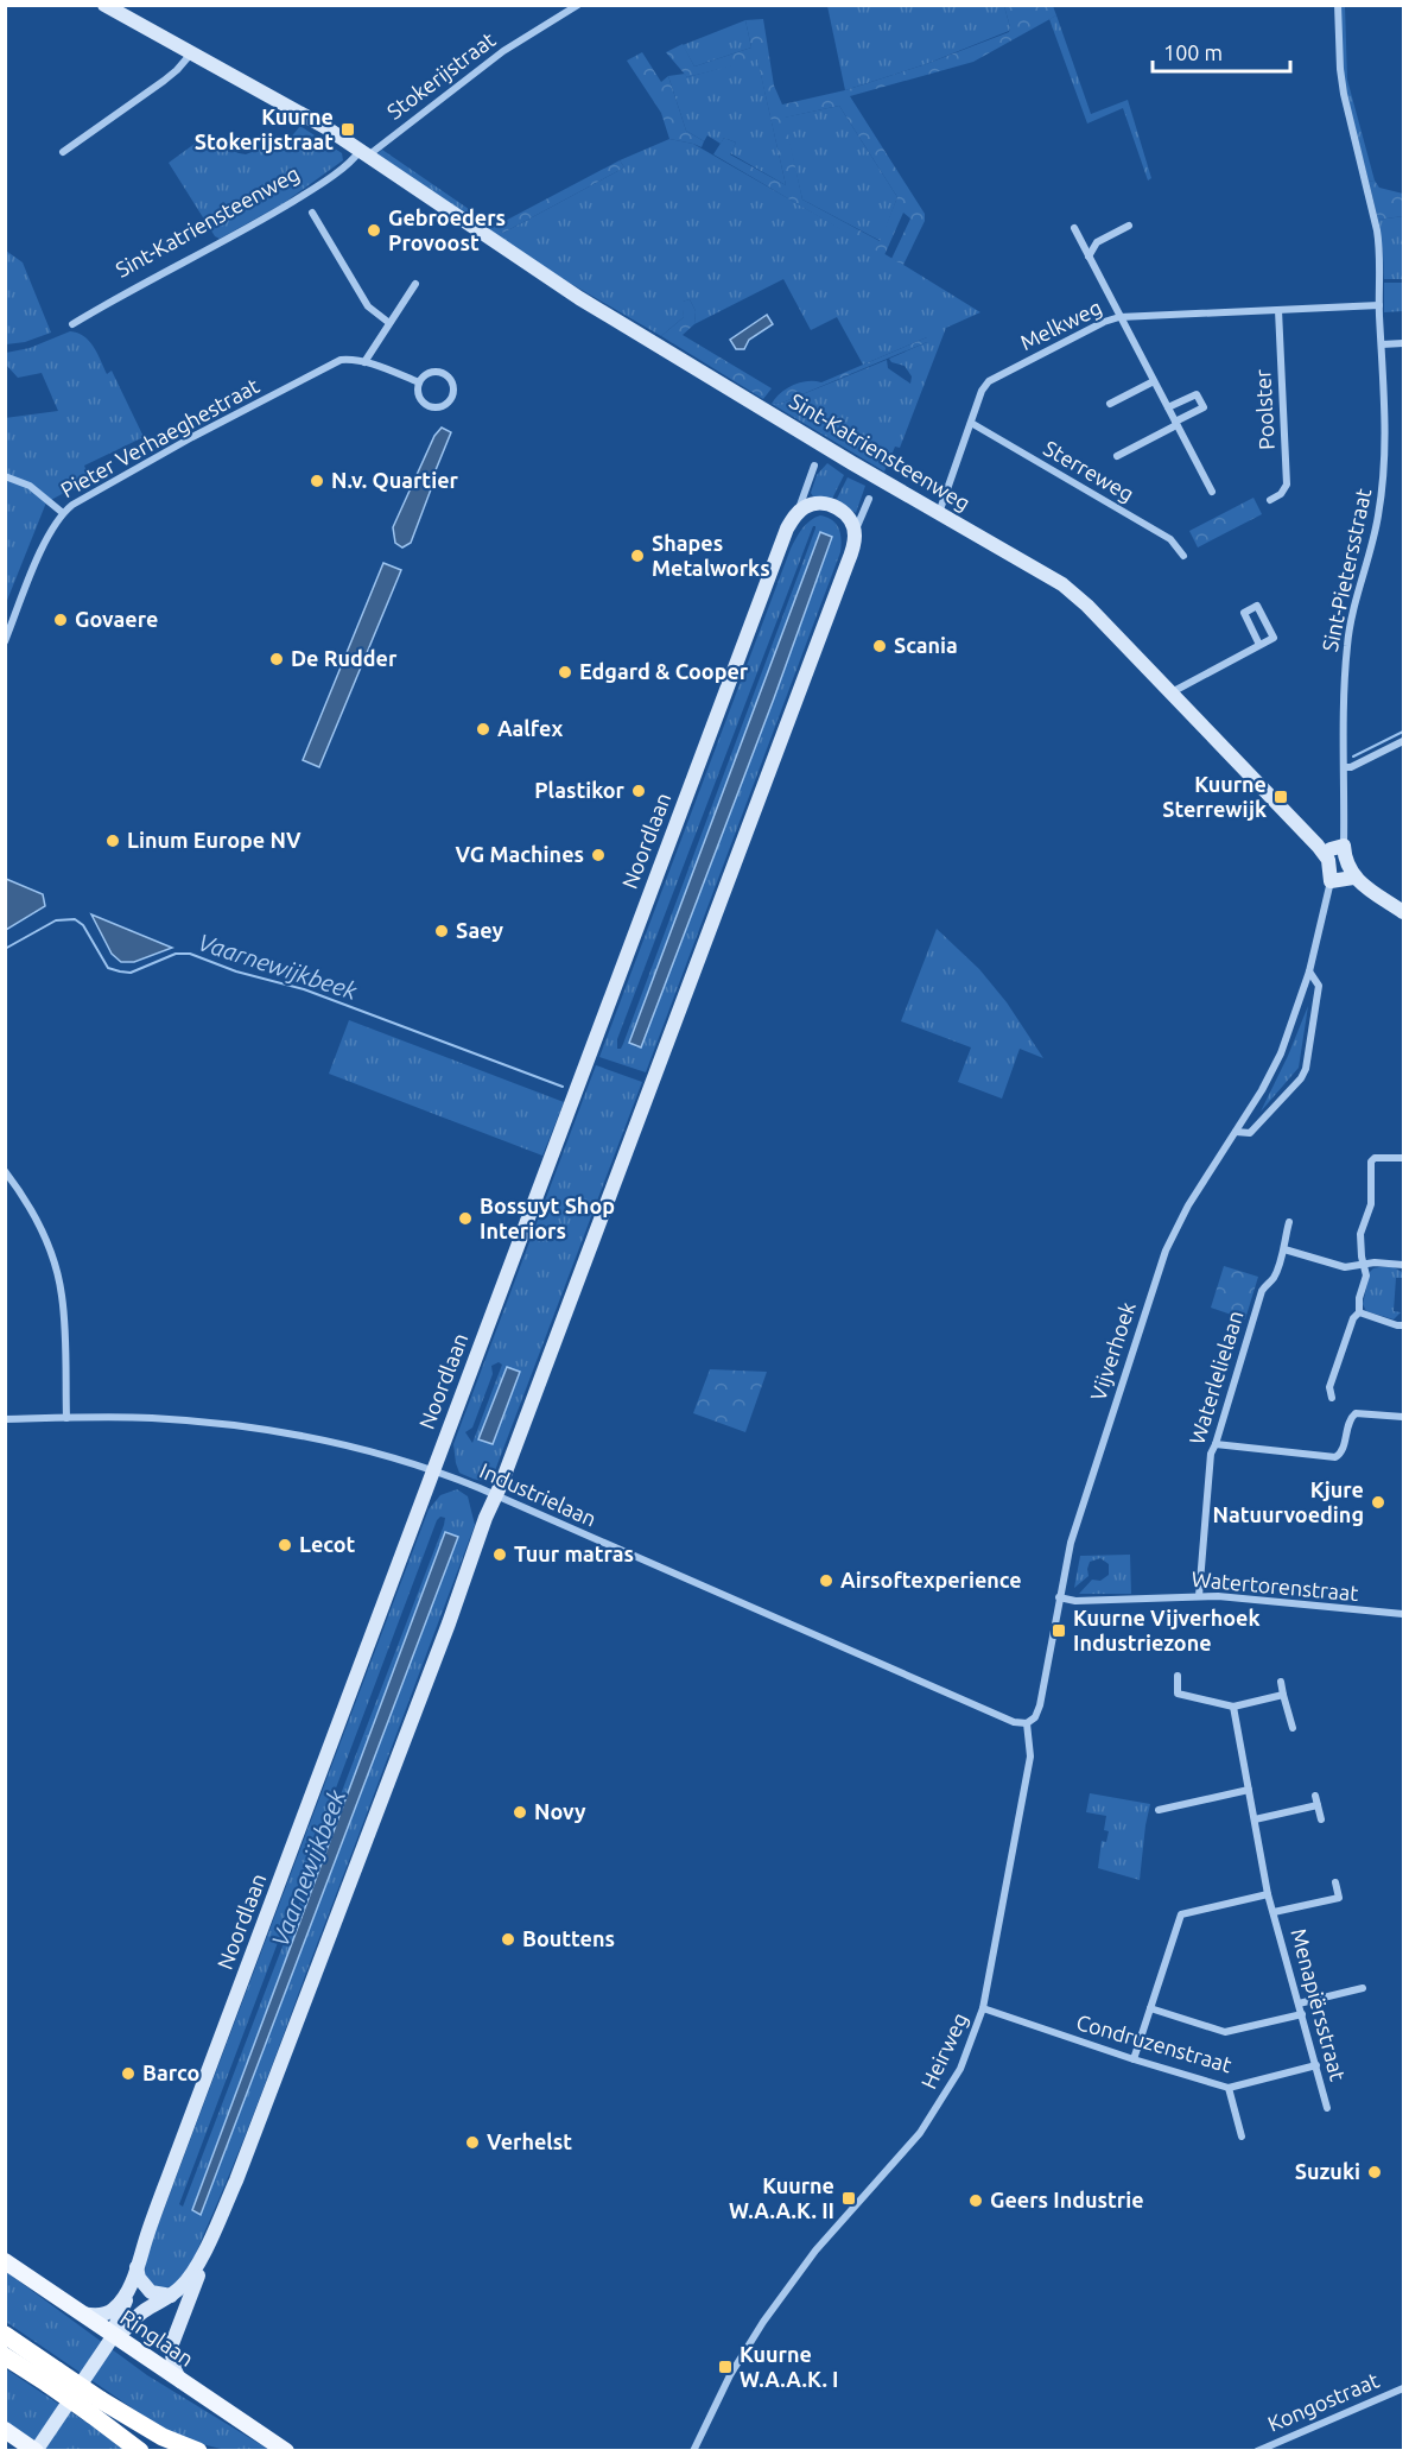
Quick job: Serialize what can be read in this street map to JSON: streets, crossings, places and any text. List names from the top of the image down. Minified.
{"streets":{"main road":["Ringlaan"],"street":["Stokerijstraat","Sint-Katriensteenweg","Melkweg","Poolster","Pieter Verhaeghestraat","Sterreweg","Sint-Pietersstraat","Noordlaan","Vijverhoek","Waterlelielaan","Industrielaan","Watertorenstraat","Menapiërsstraat","Condruzenstraat","Heirweg","Kongostraat"]},"crossings":[["Stokerijstraat","Sint-Katriensteenweg"],["Sint-Katriensteenweg","Melkweg"],["Melkweg","Poolster"],["Melkweg","Sterreweg"],["Melkweg","Sint-Pietersstraat"],["Noordlaan","Industrielaan"],["Noordlaan","Ringlaan"],["Vijverhoek","Watertorenstraat"],["Waterlelielaan","Watertorenstraat"],["Industrielaan","Heirweg"],["Menapiërsstraat","Condruzenstraat"],["Condruzenstraat","Heirweg"]],"water":["Vaarnewijkbeek"],"places":{"transit":["Kuurne Stokerijstraat","Kuurne Sterrewijk","Kuurne Vijverhoek Industriezone","Kuurne W.A.A.K. II","Kuurne W.A.A.K. I"],"other":["Gebroeders Provoost","N.v. Quartier","Shapes Metalworks","Govaere","Scania","De Rudder","Edgard & Cooper","Aalfex","Plastikor","Linum Europe NV","VG Machines","Saey","Bossuyt Shop Interiors","Kjure Natuurvoeding","Lecot","Tuur matras","Airsoftexperience","Novy","Bouttens","Barco","Verhelst","Suzuki","Geers Industrie"]},"scale_bar":"100 m"}
